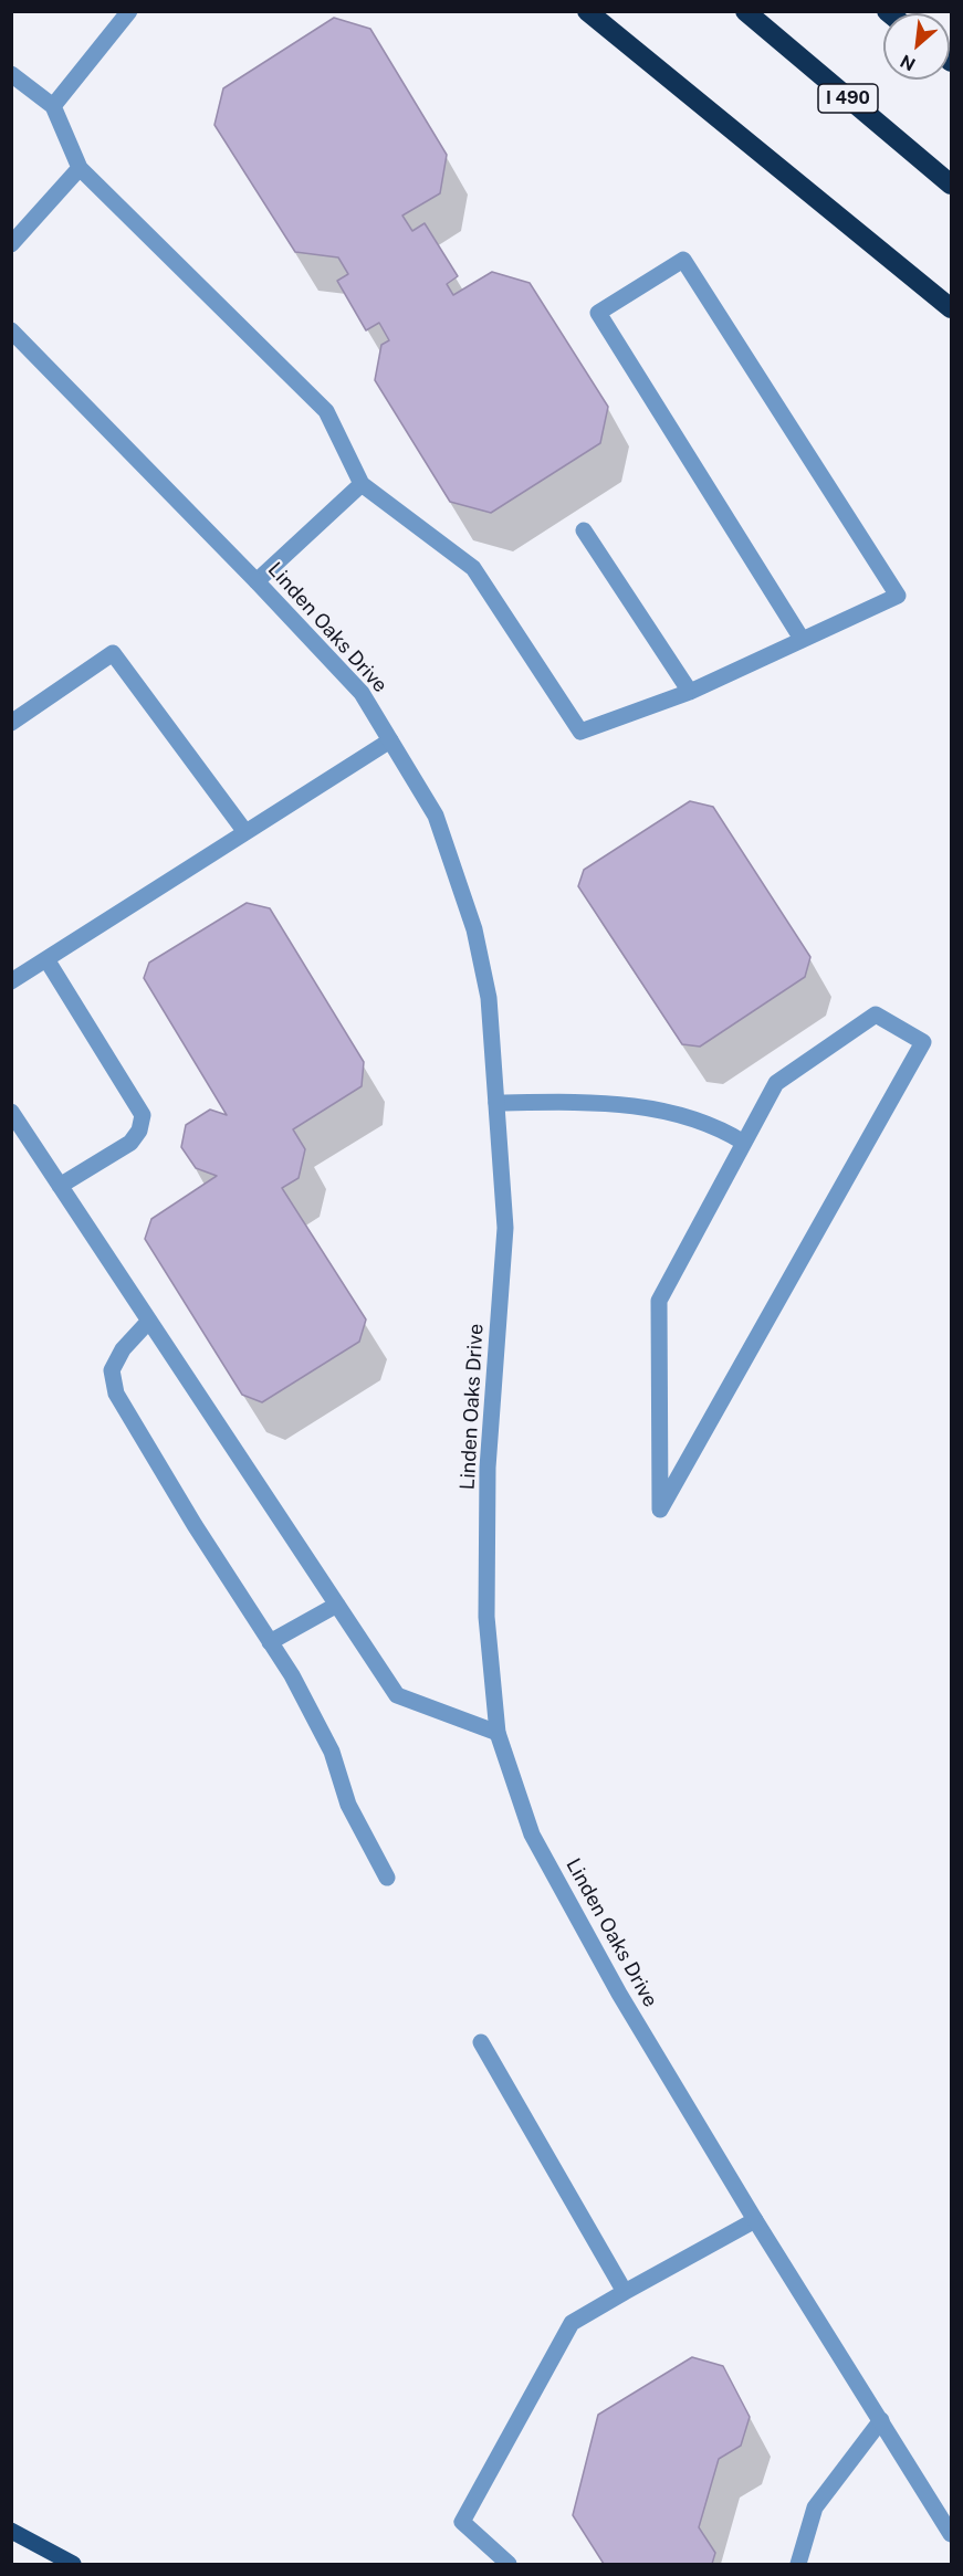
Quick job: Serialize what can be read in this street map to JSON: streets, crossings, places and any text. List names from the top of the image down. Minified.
{"streets":{"highway":["I 490"],"street":["Linden Oaks Drive"]},"north":"bottom left"}
